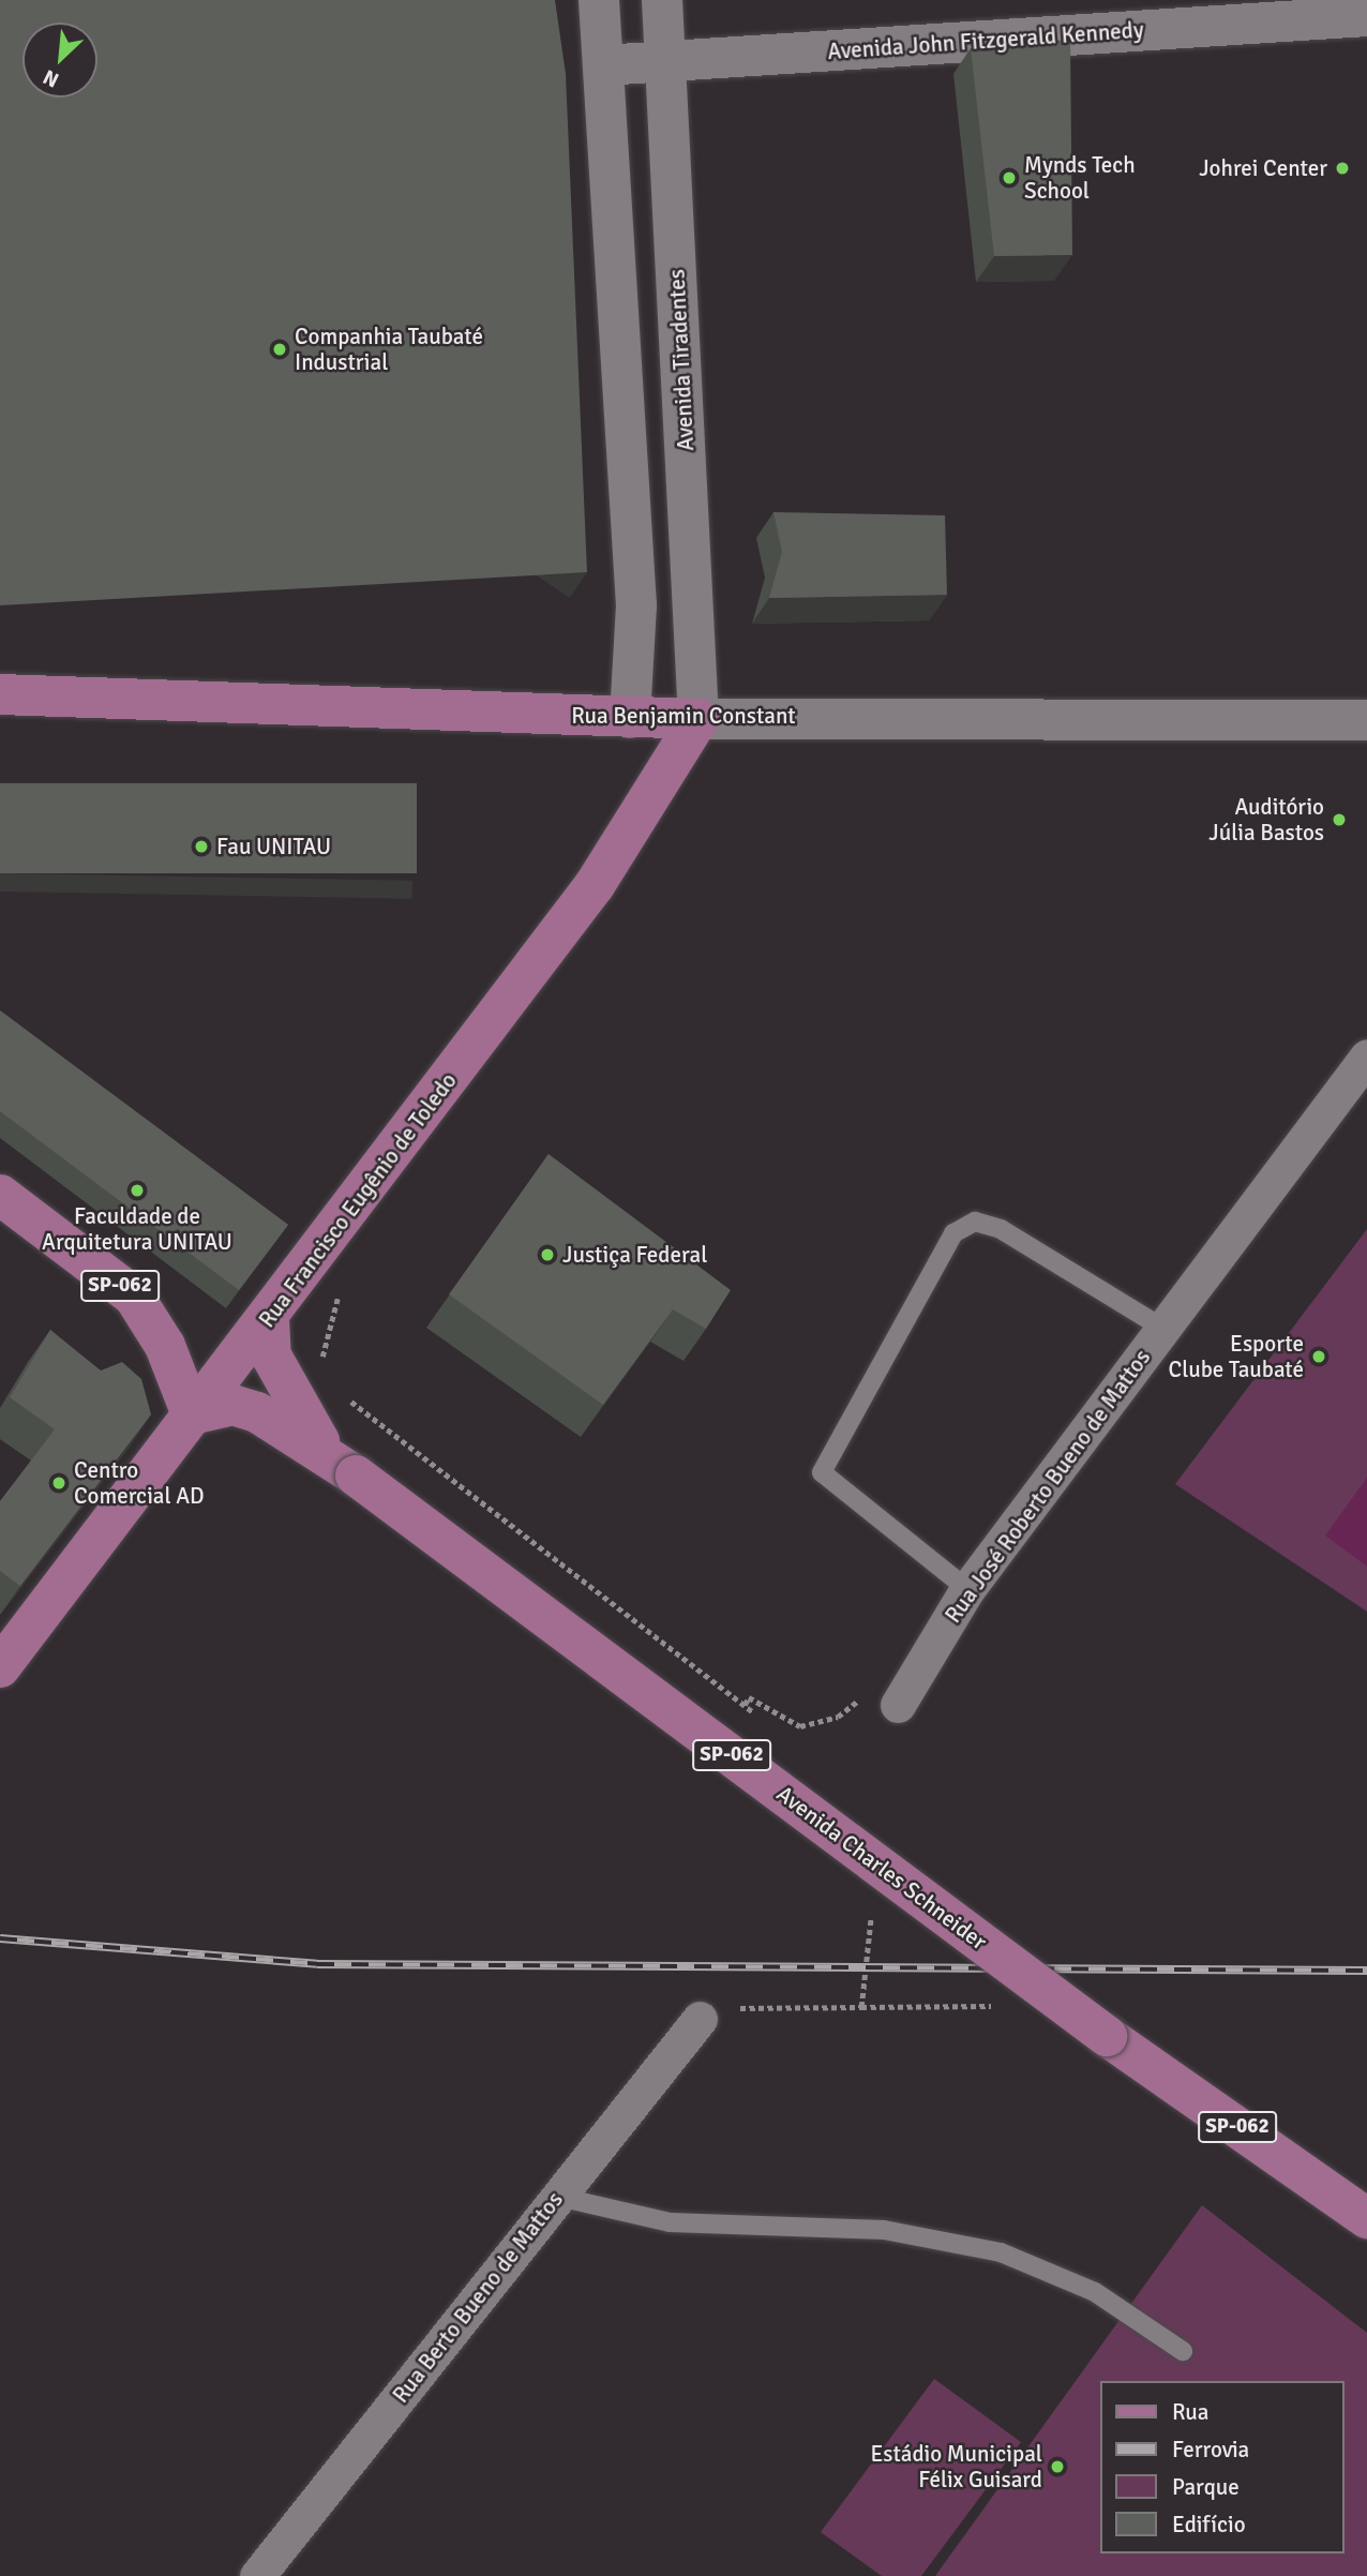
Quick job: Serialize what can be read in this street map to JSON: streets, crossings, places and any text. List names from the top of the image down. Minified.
{"streets":{"main road":["Avenida John Fitzgerald Kennedy","Avenida Tiradentes","Rua Benjamin Constant","Rua Francisco Eugênio de Toledo","SP-062","Avenida Charles Schneider"],"street":["Rua José Roberto Bueno de Mattos","Rua Berto Bueno de Mattos"]},"crossings":[["Avenida John Fitzgerald Kennedy","Avenida Tiradentes"],["Avenida Tiradentes","Rua Benjamin Constant"],["Avenida Tiradentes","Rua Francisco Eugênio de Toledo"],["Rua Benjamin Constant","Rua Francisco Eugênio de Toledo"],["Rua Francisco Eugênio de Toledo","SP-062"],["Rua Francisco Eugênio de Toledo","Avenida Charles Schneider"],["SP-062","Avenida Charles Schneider"]],"places":["Johrei Center","Mynds Tech School","Companhia Taubaté Industrial","Auditório Júlia Bastos","Fau UNITAU","Faculdade de Arquitetura UNITAU","Justiça Federal","Esporte Clube Taubaté","Centro Comercial AD","Estádio Municipal Félix Guisard"],"legend":["Rua","Ferrovia","Parque","Edifício"],"north":"bottom left"}
